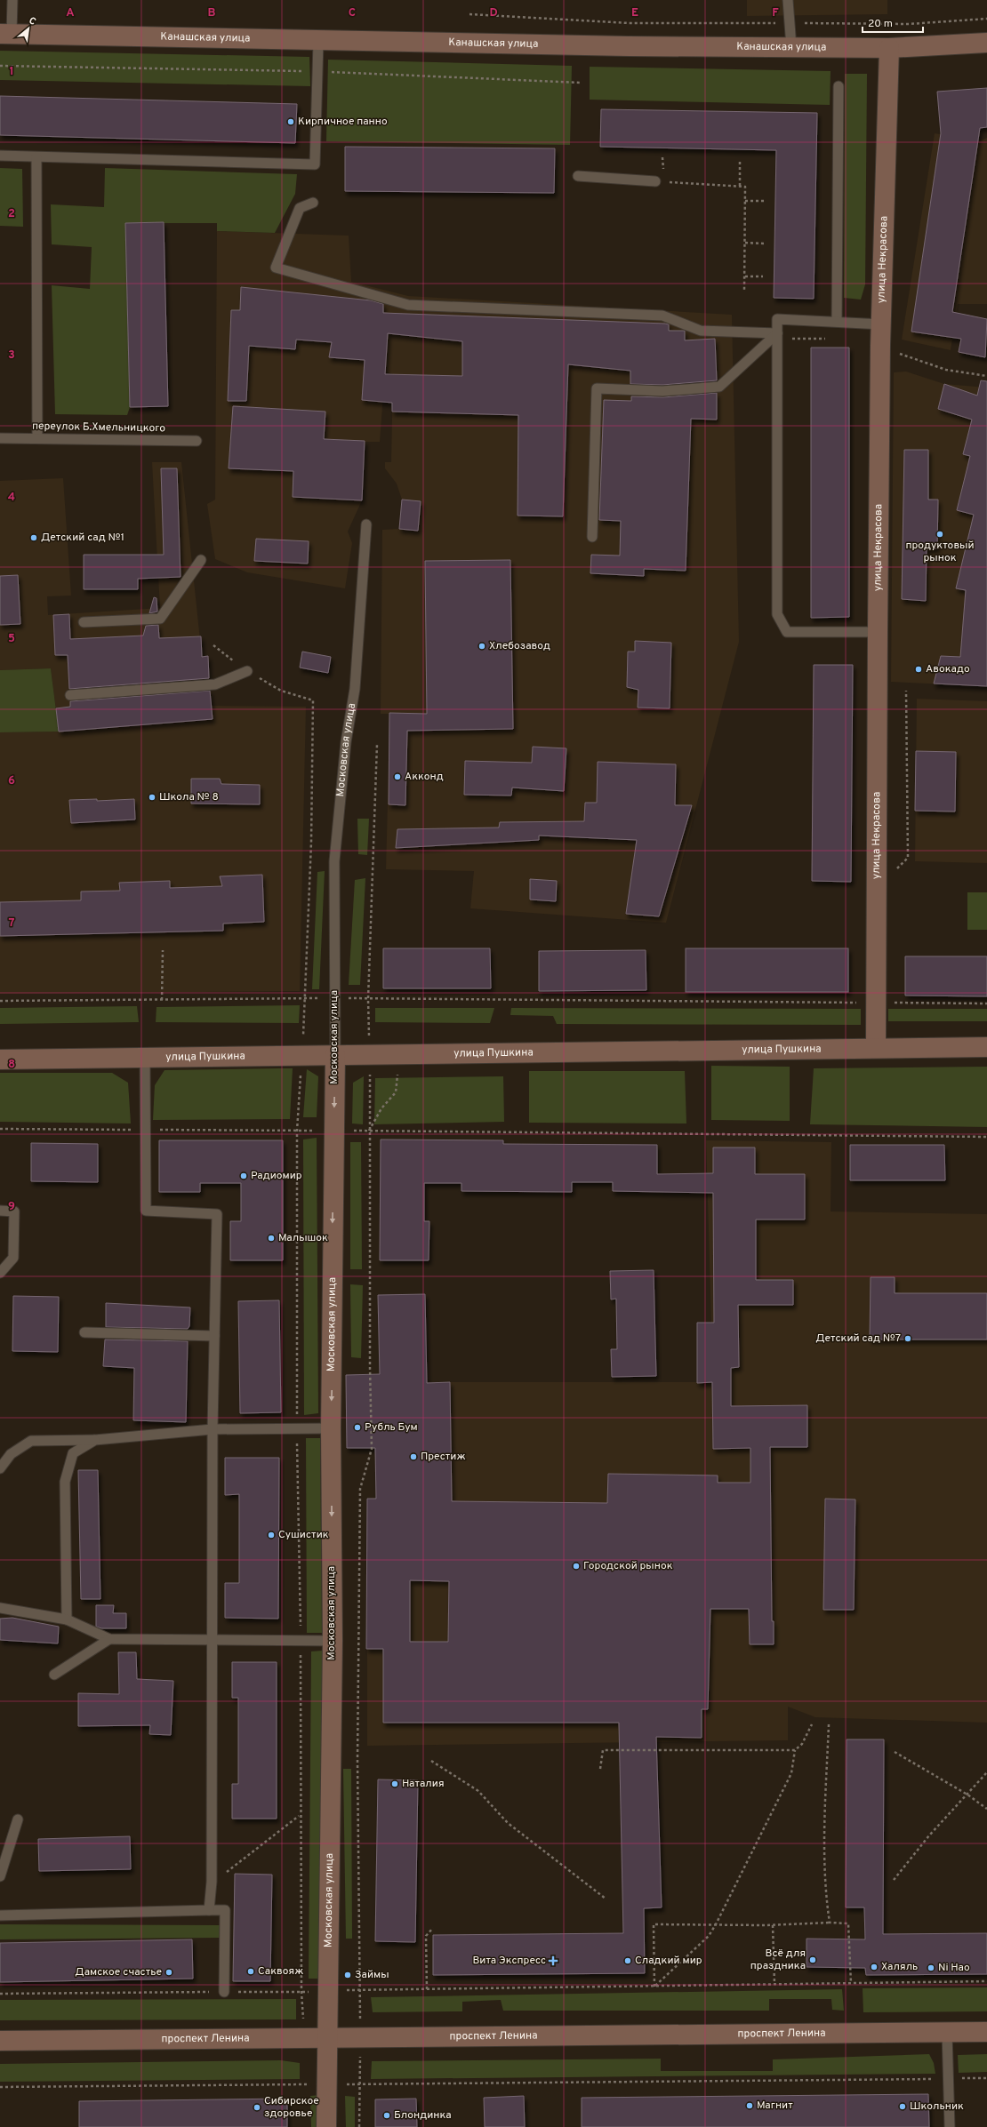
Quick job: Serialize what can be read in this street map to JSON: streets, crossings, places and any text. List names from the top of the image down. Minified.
{"streets":{"street":["Канашская улица","улица Некрасова","Московская улица","улица Пушкина","проспект Ленина"],"lane":["переулок Б.Хмельницкого"]},"crossings":[["Канашская улица","улица Некрасова"],["улица Некрасова","улица Пушкина"],["Московская улица","улица Пушкина"],["Московская улица","проспект Ленина"]],"places":{"other":["Кирпичное панно","продуктовый рынок","Детский сад №1","Хлебозавод","Авокадо","Акконд","Школа № 8","Радиомир","Малышок","Детский сад №7","Рубль Бум","Престиж","Сушистик","Городской рынок","Наталия","Всё для праздника","Сладкий мир","Халяль","Ni Hao","Саквояж","Дамское счастье","Займы","Магнит","Школьник","Сибирское здоровье","Блондинка"],"health":["Вита Экспресс"]},"scale_bar":"20 m","north":"top right","grid":{"columns":["A","B","C","D","E","F"],"rows":["1","2","3","4","5","6","7","8","9"]}}
